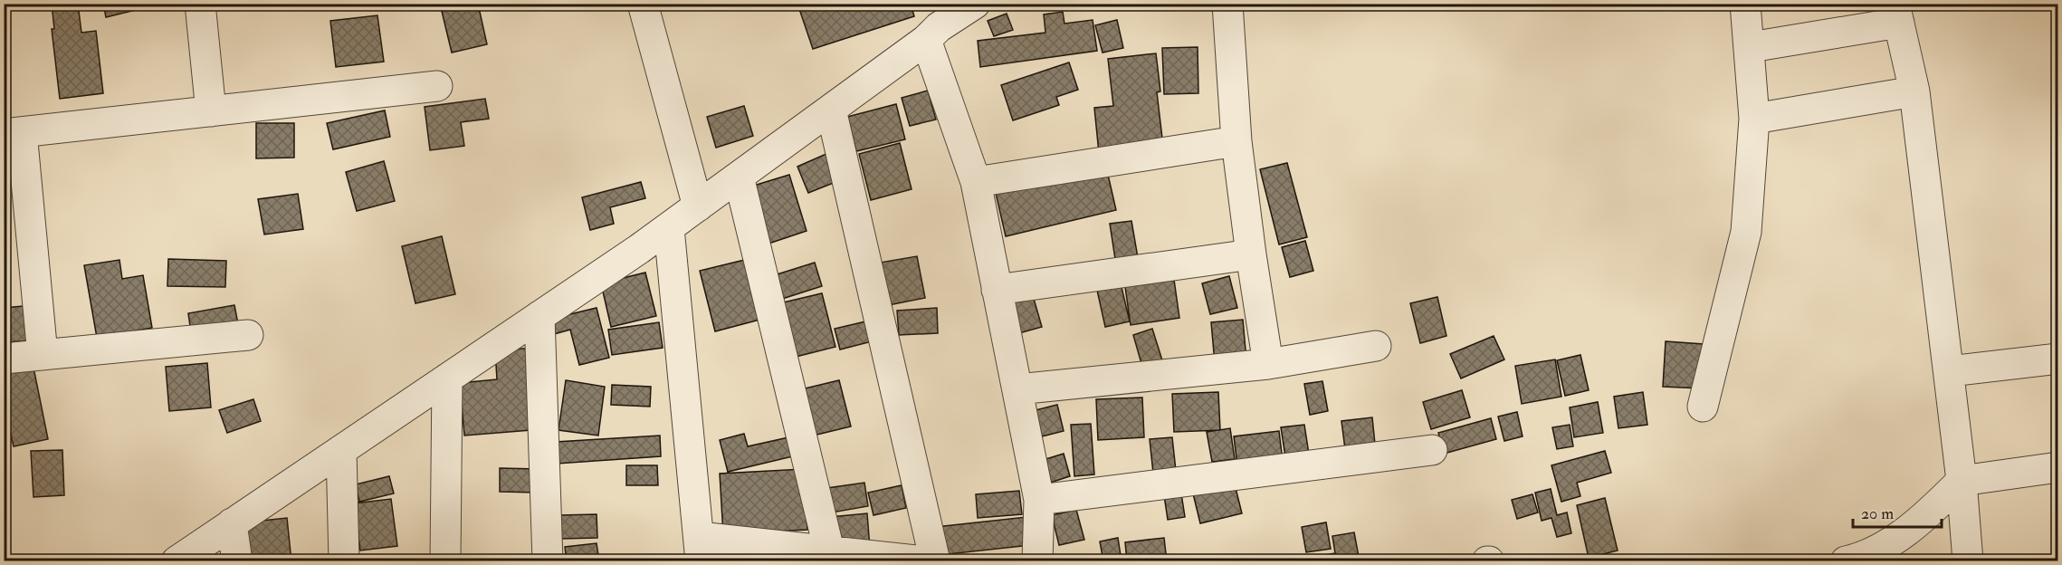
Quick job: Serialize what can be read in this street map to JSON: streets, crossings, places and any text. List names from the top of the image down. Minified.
{"scale_bar":"20 m"}
